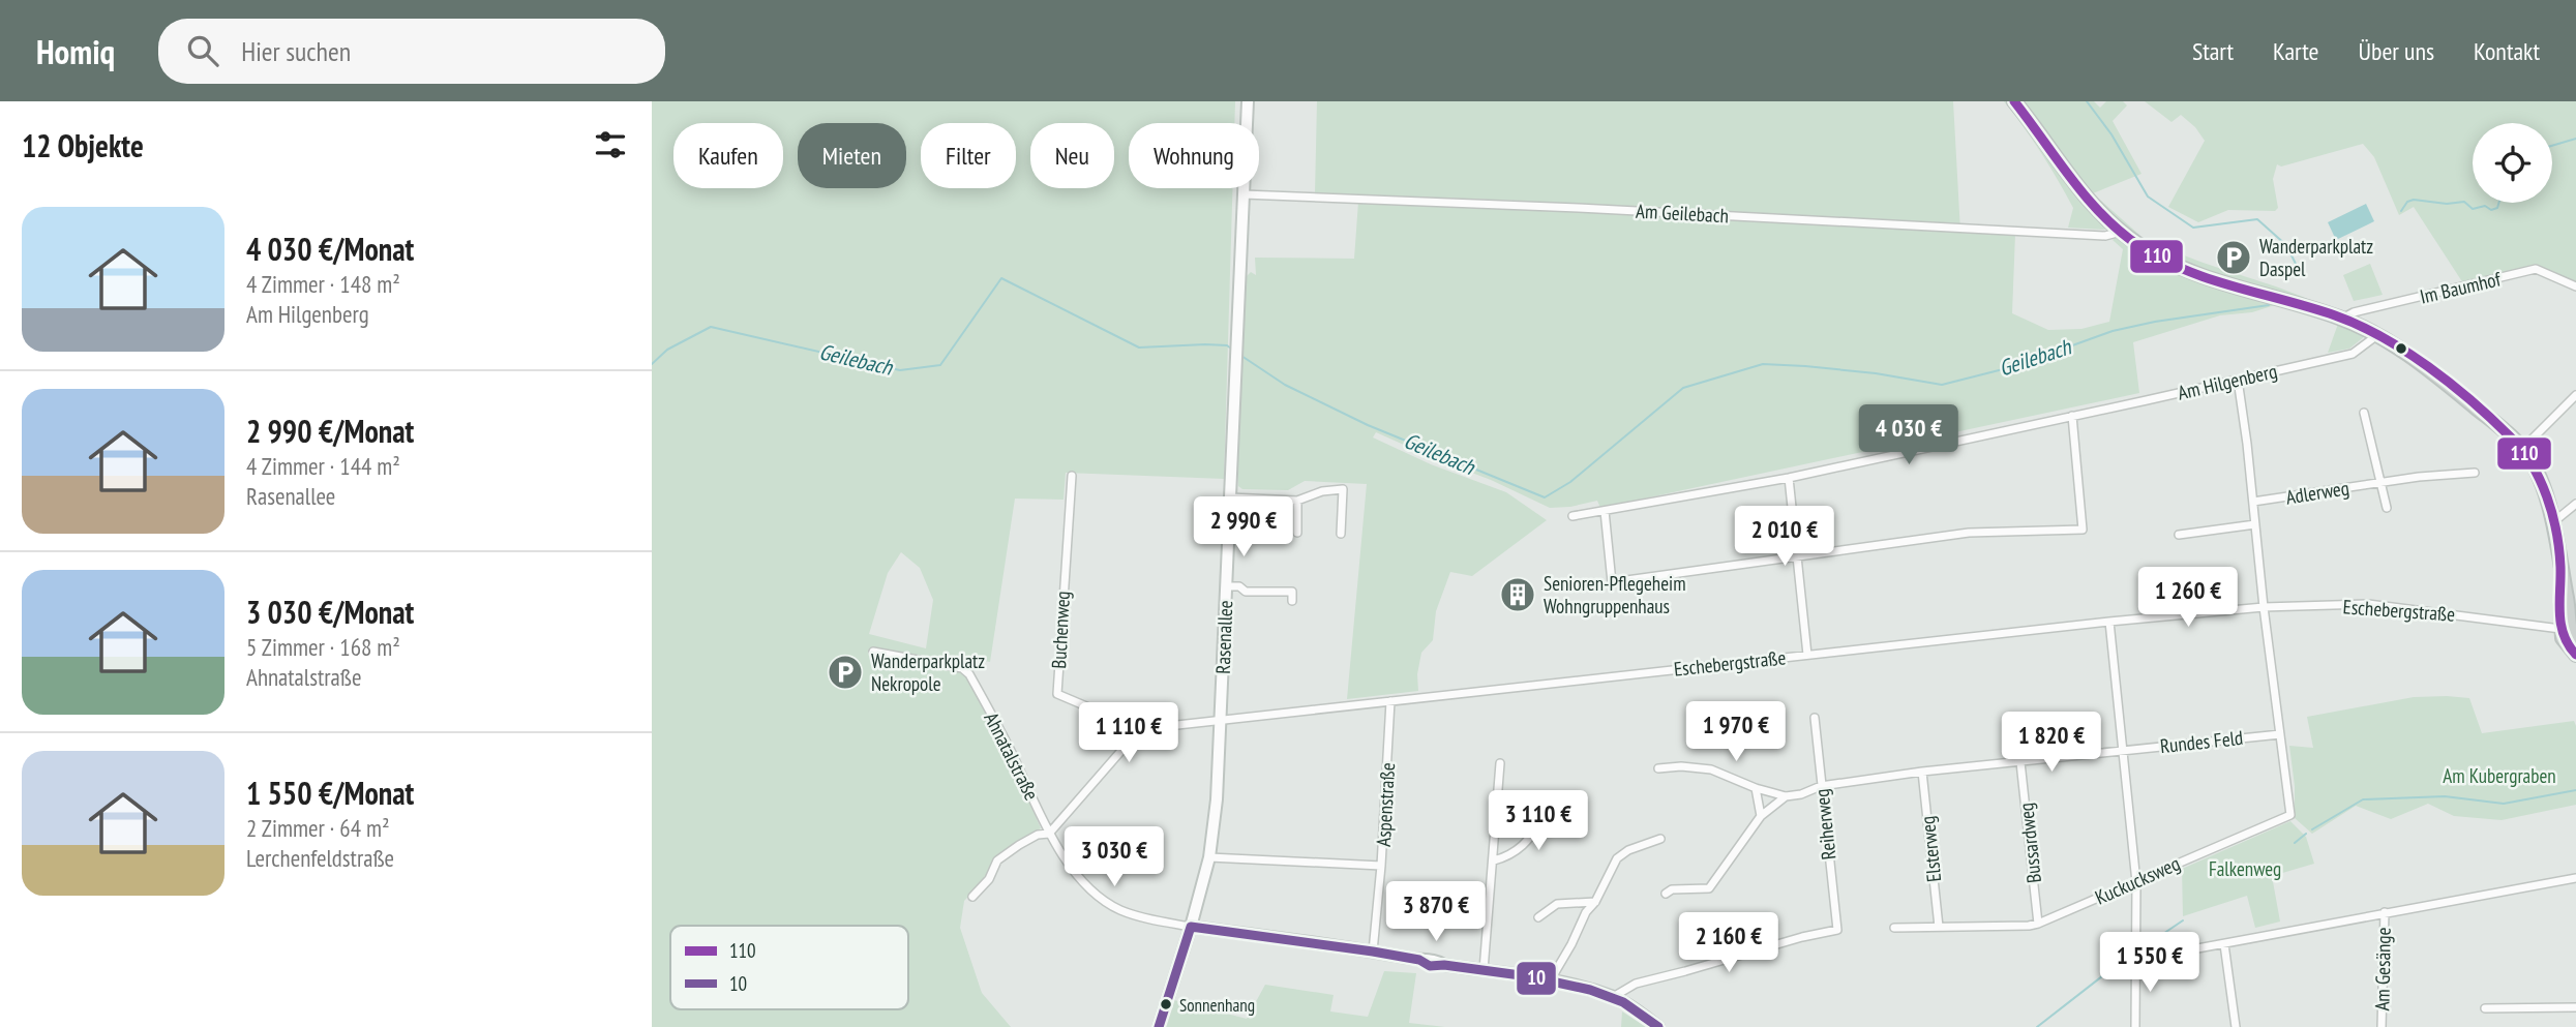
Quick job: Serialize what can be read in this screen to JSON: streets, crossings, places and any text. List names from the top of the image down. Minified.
{"streets":{"main road":["Rasenallee","Ahnatalstraße"],"street":["Am Geilebach","Im Baumhof","Am Hilgenberg","Adlerweg","Eschebergstraße","Buchenweg","Rundes Feld","Aspenstraße","Reiherweg","Bussardweg","Elsterweg","Kuckucksweg","Am Gesänge"]},"crossings":[["Am Geilebach","Rasenallee"],["Eschebergstraße","Buchenweg"],["Eschebergstraße","Rasenallee"],["Eschebergstraße","Aspenstraße"],["Rasenallee","Ahnatalstraße"],["Rundes Feld","Reiherweg"],["Rundes Feld","Bussardweg"],["Rundes Feld","Elsterweg"],["Rundes Feld","Kuckucksweg"],["Ahnatalstraße","Aspenstraße"],["Ahnatalstraße","Reiherweg"],["Bussardweg","Kuckucksweg"],["Elsterweg","Kuckucksweg"]],"water":["Geilebach"],"parks":["Am Kubergraben","Falkenweg"],"places":{"parking":["Wanderparkplatz Daspel","Wanderparkplatz Nekropole"],"building":["Senioren-Pflegeheim Wohngruppenhaus"],"other":["Sonnenhang"]},"lines":["transit line 110","transit line 10"],"legend":["110","10"],"page":{"header":"Homiq","search":"Hier suchen","nav":["Start","Karte","Über uns","Kontakt"],"heading":"12 Objekte","chip":["Kaufen","Mieten","Filter","Neu","Wohnung"],"list":[{"name":"4 030 €/Monat","note":"4 Zimmer · 148 m² · Am Hilgenberg"},{"name":"2 990 €/Monat","note":"4 Zimmer · 144 m² · Rasenallee"},{"name":"3 030 €/Monat","note":"5 Zimmer · 168 m² · Ahnatalstraße"},{"name":"1 550 €/Monat","note":"2 Zimmer · 64 m² · Lerchenfeldstraße"}],"price":["4 030 €","2 990 €","2 010 €","1 260 €","1 970 €","1 110 €","1 820 €","3 110 €","3 030 €","3 870 €","2 160 €","1 550 €"]}}
